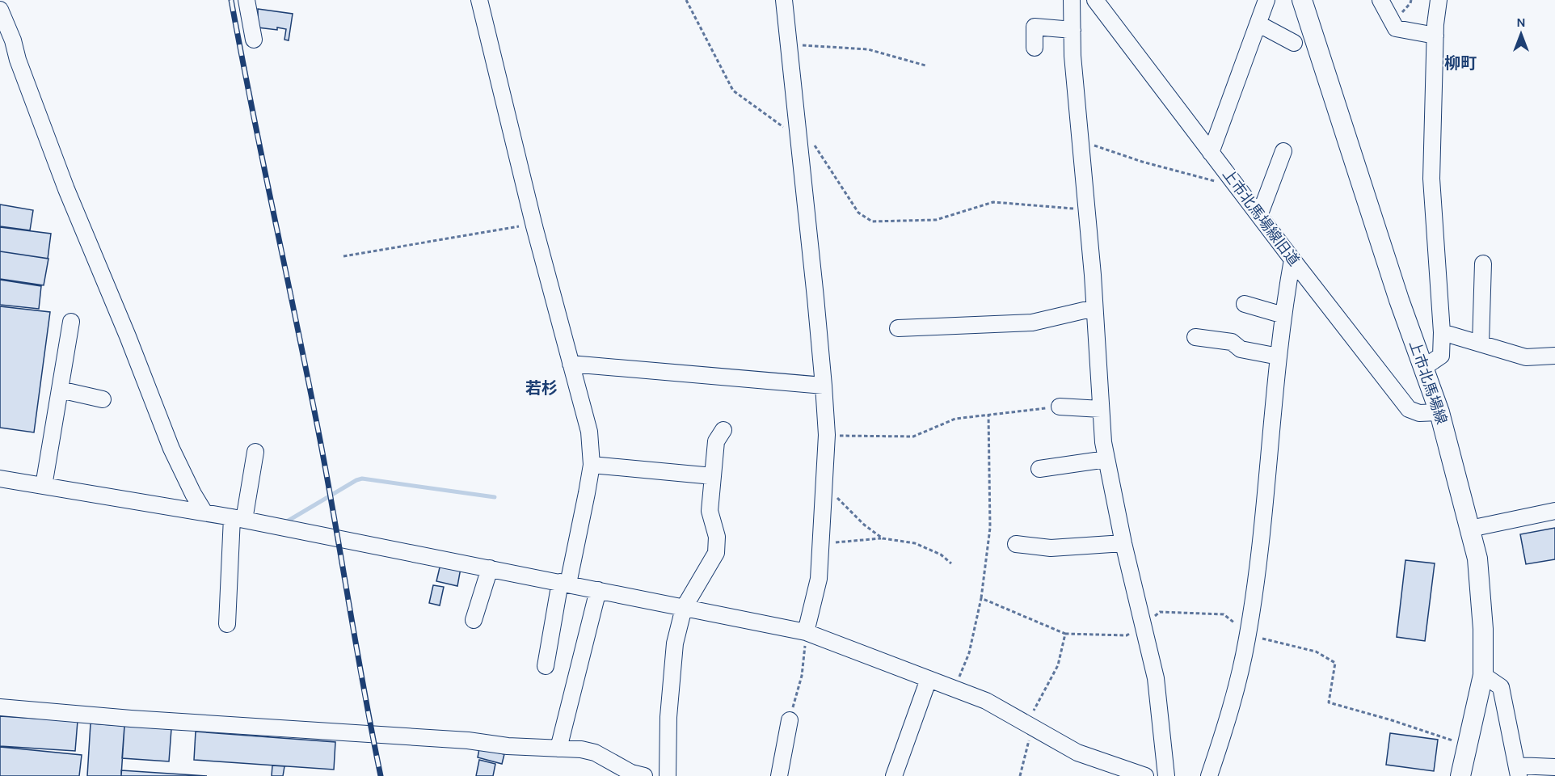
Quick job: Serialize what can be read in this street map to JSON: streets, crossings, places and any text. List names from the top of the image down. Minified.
{"streets":{"main road":["上市北馬場線"],"street":["上市北馬場線旧道"]},"crossings":[["上市北馬場線旧道","上市北馬場線"]],"districts":["柳町","若杉"],"north":"top"}
